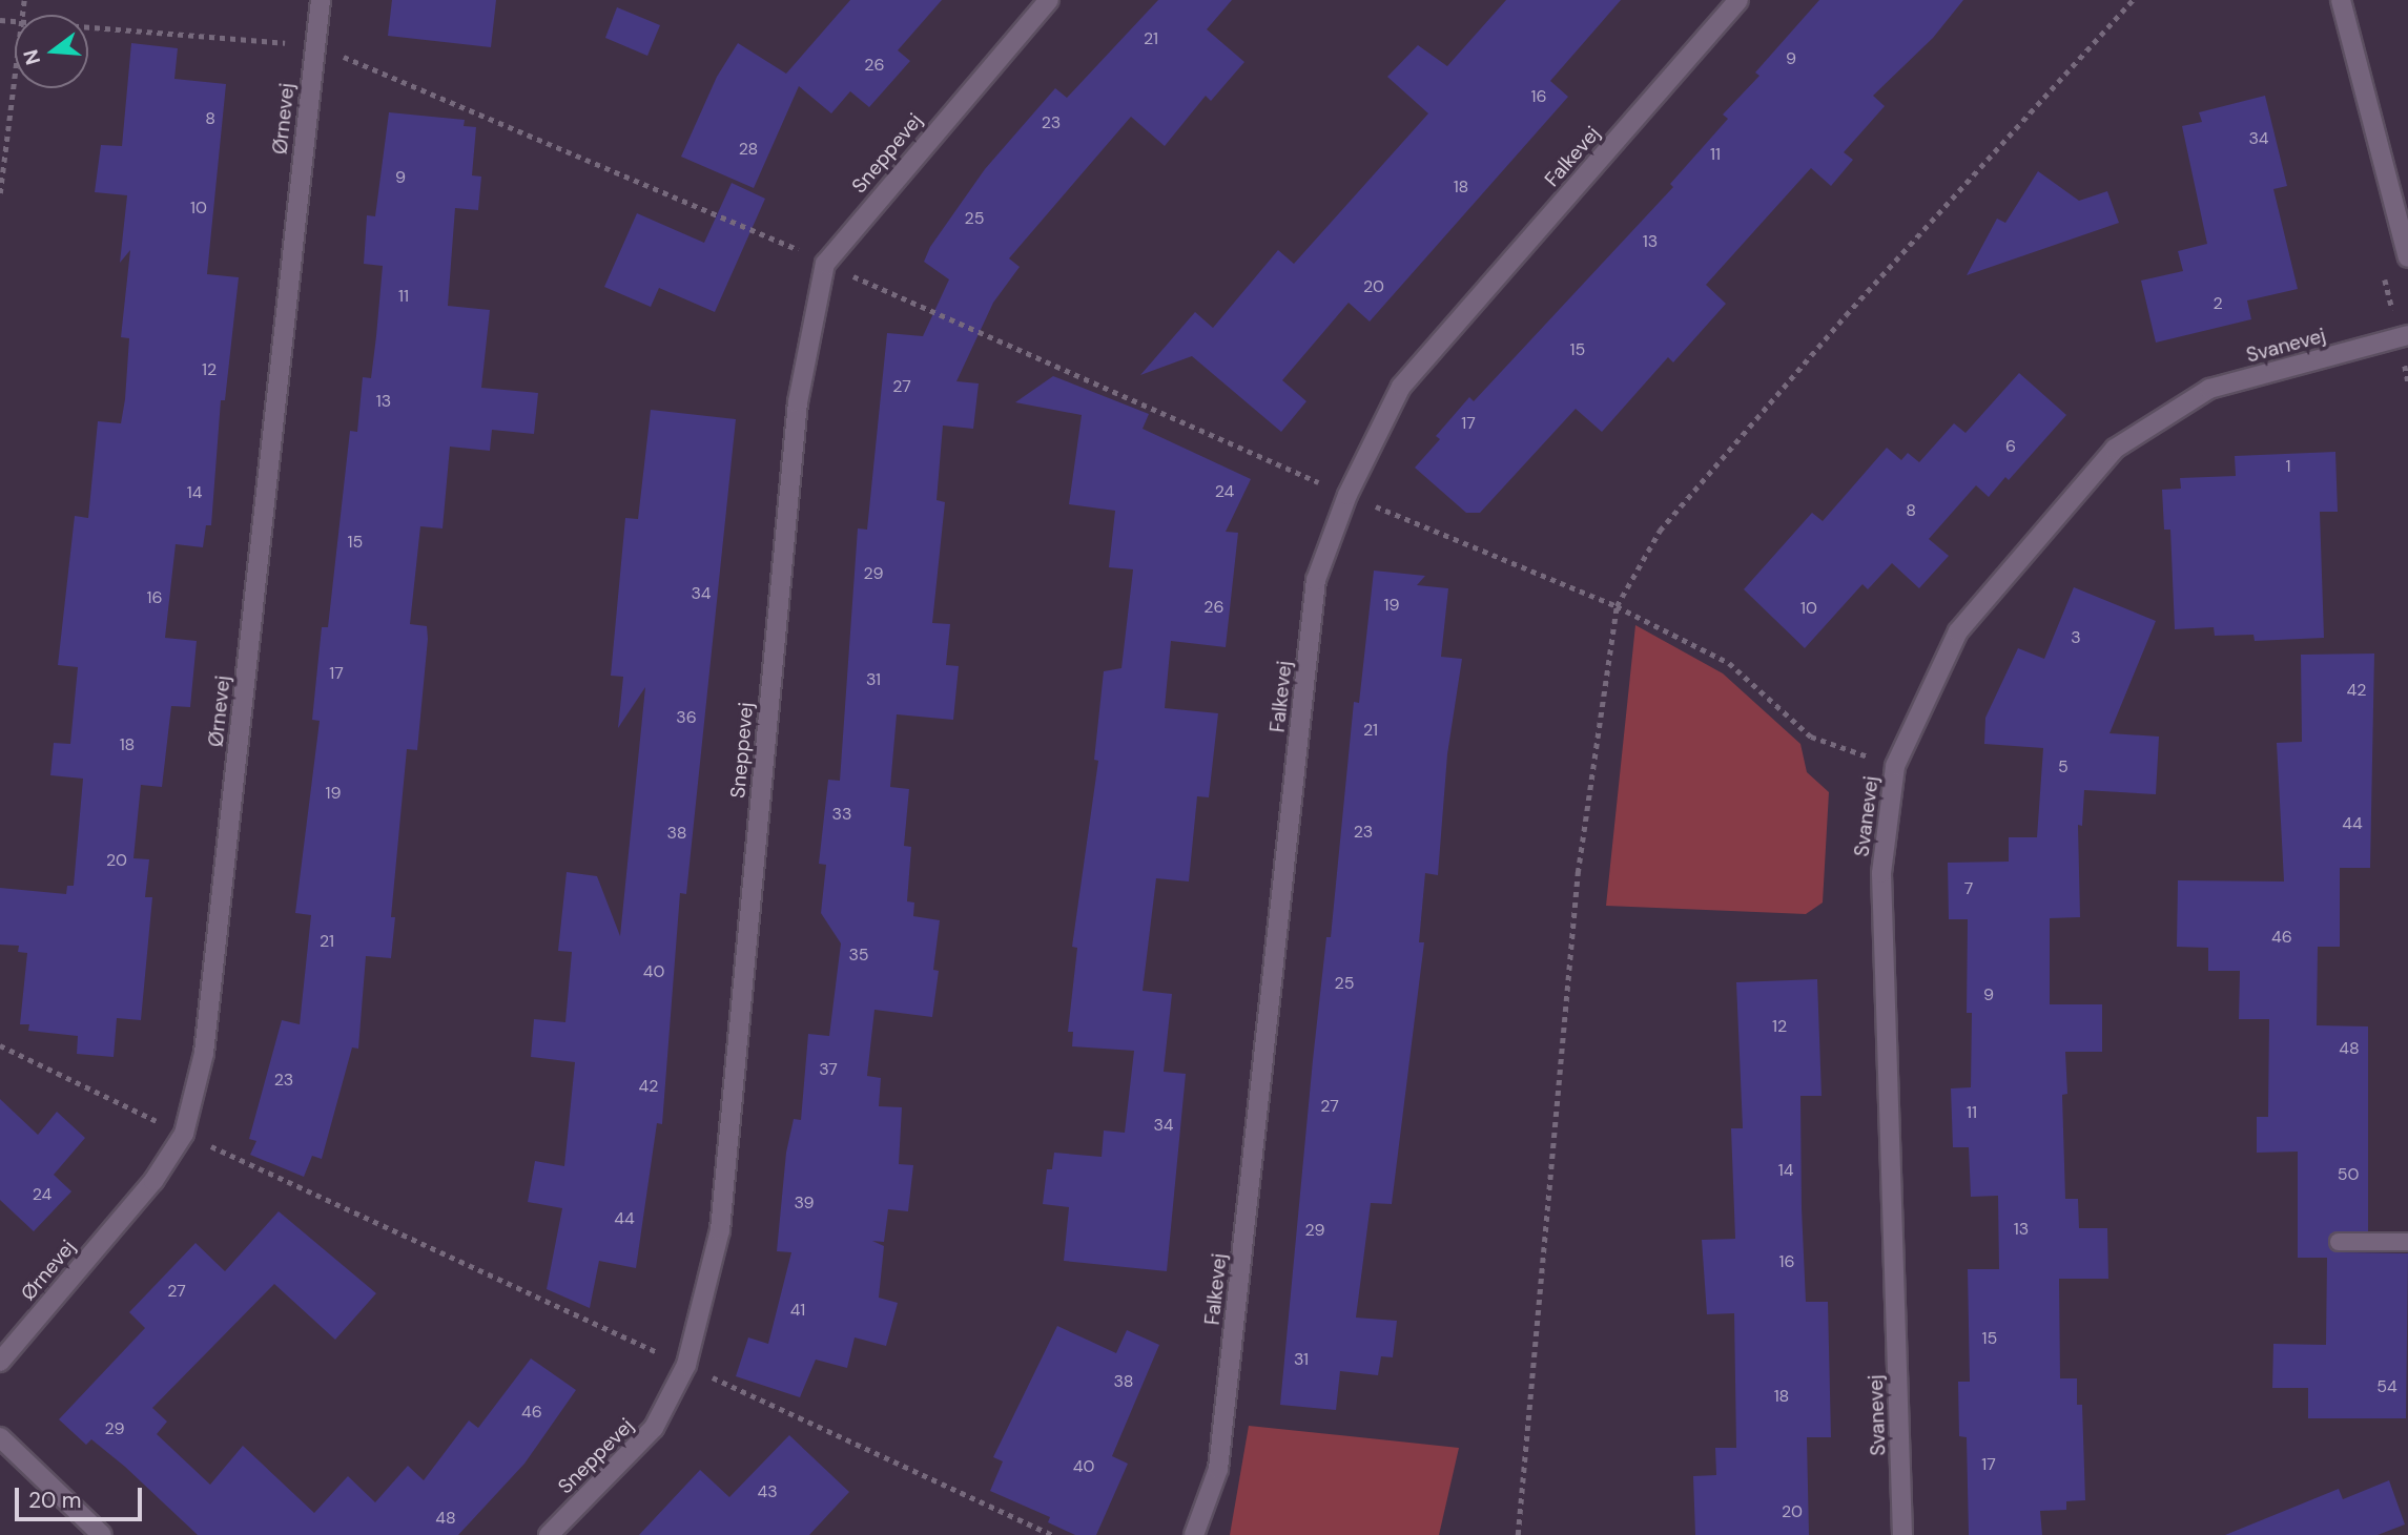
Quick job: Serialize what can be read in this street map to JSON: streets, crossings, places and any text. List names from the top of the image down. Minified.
{"streets":{"street":["Ørnevej","Sneppevej","Falkevej","Svanevej"]},"house_numbers":["21","9","26","16","8","23","34","28","11","9","18","10","25","13","20","11","2","15","12","27","13","17","6","1","24","14","8","15","29","34","16","19","26","10","3","17","31","42","36","21","18","5","19","33","44","23","38","20","7","46","21","35","40","25","9","12","48","37","23","42","27","11","34","14","50","24","39","44","13","29","16","27","41","15","31","38","54","18","46","29","17","40","43","20","48"],"scale_bar":"20 m","north":"left"}
